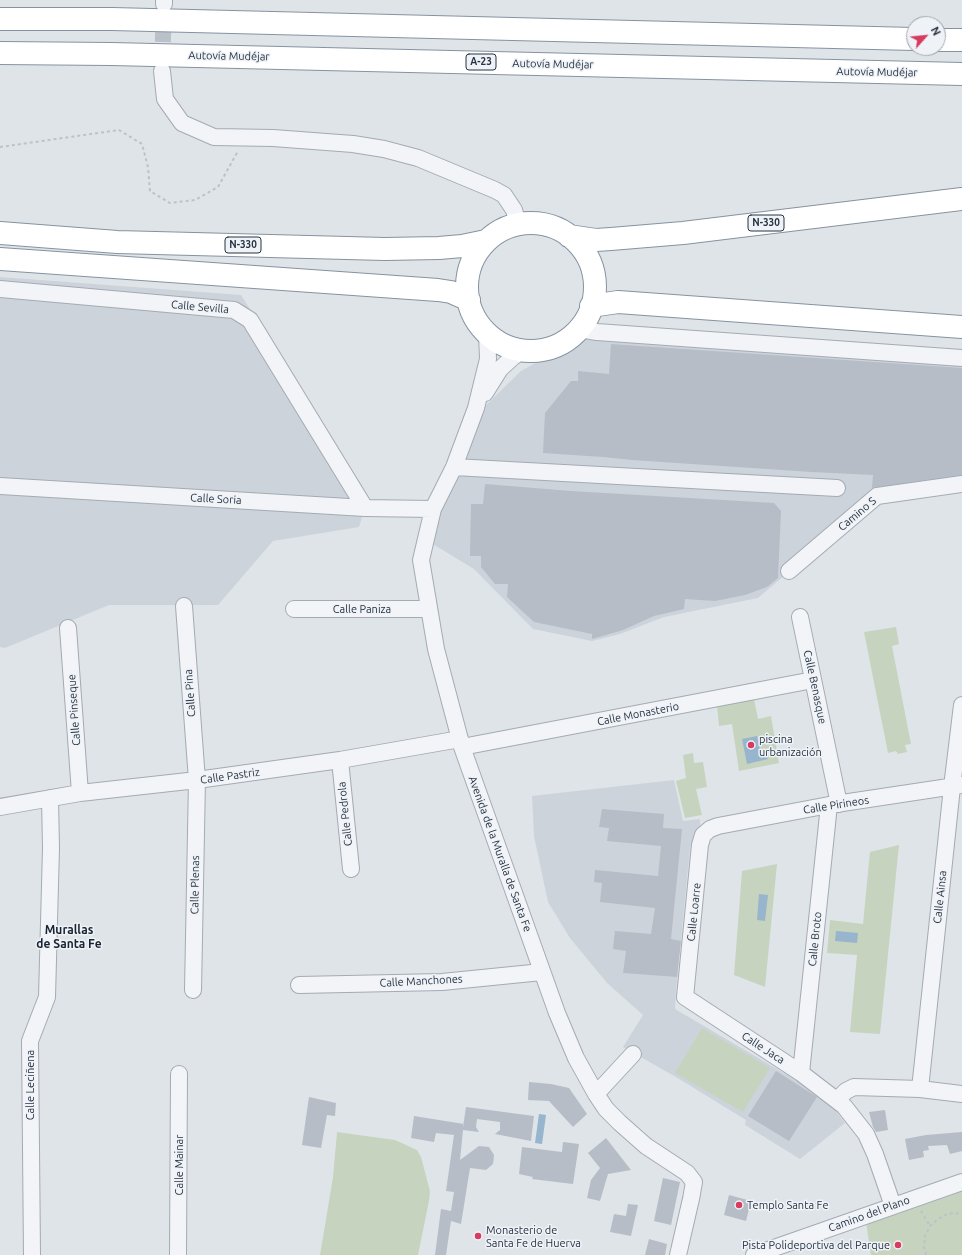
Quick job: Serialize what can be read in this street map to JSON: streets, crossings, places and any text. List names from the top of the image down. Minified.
{"streets":{"highway":["Autovía Mudéjar","A-23","N-330"],"street":["Calle Sevilla","Calle Soria","Camino S","Calle Paniza","Calle Benasque","Calle Pina","Calle Pinseque","Calle Monasterio","Calle Pastriz","Calle Pirineos","Calle Pedrola","Avenida de la Muralla de Santa Fe","Calle Plenas","Calle Ainsa","Calle Loarre","Calle Broto","Calle Manchones","Calle Jaca","Calle Leciñena","Calle Mainar","Camino del Plano"]},"crossings":[["N-330","Avenida de la Muralla de Santa Fe"],["Calle Sevilla","Calle Soria"],["Calle Soria","Avenida de la Muralla de Santa Fe"],["Calle Paniza","Avenida de la Muralla de Santa Fe"],["Calle Benasque","Calle Monasterio"],["Calle Benasque","Calle Pirineos"],["Calle Benasque","Calle Broto"],["Calle Pina","Calle Pastriz"],["Calle Pina","Calle Plenas"],["Calle Pinseque","Calle Pastriz"],["Calle Monasterio","Calle Pastriz"],["Calle Monasterio","Avenida de la Muralla de Santa Fe"],["Calle Pastriz","Calle Pedrola"],["Calle Pastriz","Avenida de la Muralla de Santa Fe"],["Calle Pastriz","Calle Plenas"],["Calle Pastriz","Calle Leciñena"],["Calle Pirineos","Calle Ainsa"],["Calle Pirineos","Calle Loarre"],["Calle Pirineos","Calle Broto"],["Avenida de la Muralla de Santa Fe","Calle Manchones"],["Calle Loarre","Calle Jaca"],["Calle Broto","Calle Jaca"],["Calle Jaca","Camino del Plano"]],"districts":["Murallas de Santa Fe"],"places":["piscina urbanización","Templo Santa Fe","Monasterio de Santa Fe de Huerva","Pista Polideportiva del Parque"],"north":"top right"}
